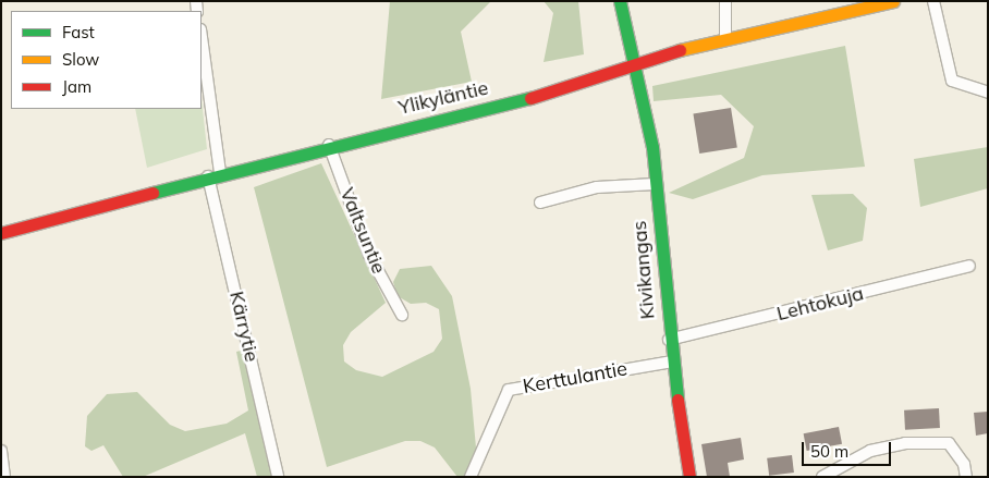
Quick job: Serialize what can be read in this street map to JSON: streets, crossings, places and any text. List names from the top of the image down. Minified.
{"streets":{"main road":["Ylikyläntie","Kivikangas"],"street":["Valtsuntie","Lehtokuja","Kärrytie","Kerttulantie"]},"crossings":[["Ylikyläntie","Valtsuntie"],["Ylikyläntie","Kivikangas"],["Ylikyläntie","Kärrytie"],["Kivikangas","Lehtokuja"],["Kivikangas","Kerttulantie"]],"legend":["Fast","Slow","Jam"],"scale_bar":"50 m"}
